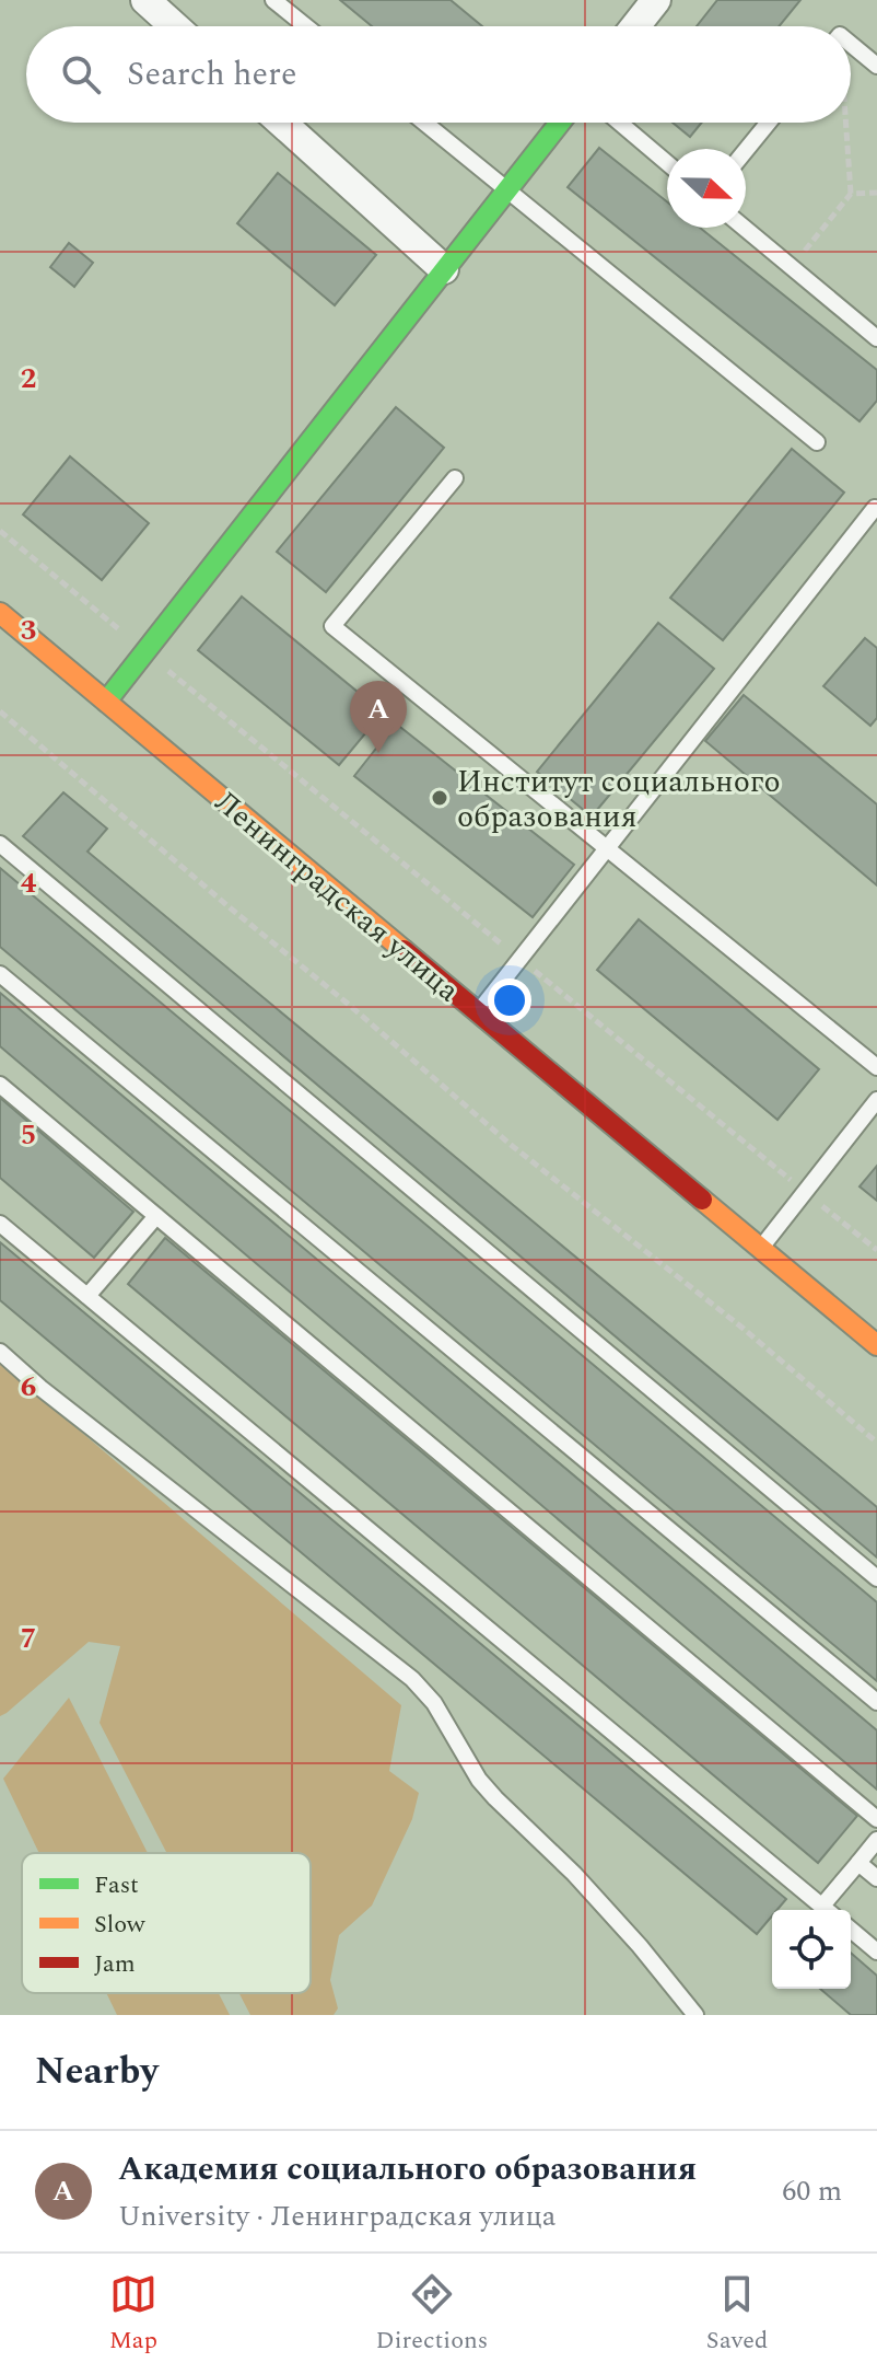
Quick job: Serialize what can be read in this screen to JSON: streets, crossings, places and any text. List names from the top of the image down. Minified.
{"streets":{"main road":["Ленинградская улица"]},"places":["Институт социального образования"],"legend":["Fast","Slow","Jam"],"north":"right","page":{"search":"Search here","pins":"A","heading":"Nearby","list":[{"mark":"A","name":"Академия социального образования","note":"University · Ленинградская улица","value":"60 m"}],"nav":["Map","Directions","Saved"]},"grid":{"rows":["2","3","4","5","6","7"]}}
